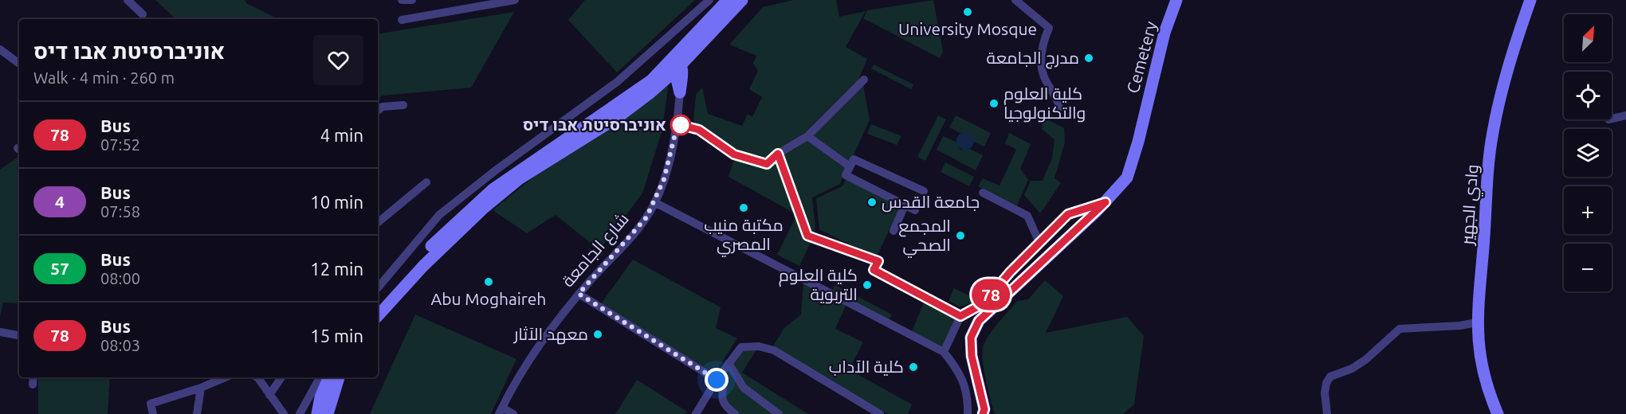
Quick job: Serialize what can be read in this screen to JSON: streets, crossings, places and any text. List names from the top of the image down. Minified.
{"streets":{"main road":["Cemetery","وادي الجهير","شارع الجامعة"]},"places":["University Mosque","مدرج الجامعة","كلية العلوم والتكنولوجيا","אוניברסיטת אבו דיס","جامعة القدس","مكتبة منيب المصري","المجمع الصحي","Abu Moghaireh","كلية العلوم التربوية","معهد الآثار","كلية الآداب"],"lines":["bus line 78"],"north":"top right","page":{"on_map":"78","map_buttons":["+","−"],"heading":["אוניברסיטת אבו דיס","Walk · 4 min · 260 m"],"list":[{"mark":"78","name":"Bus","note":"07:52","value":"4 min"},{"mark":"4","name":"Bus","note":"07:58","value":"10 min"},{"mark":"57","name":"Bus","note":"08:00","value":"12 min"},{"mark":"78","name":"Bus","note":"08:03","value":"15 min"}]}}
